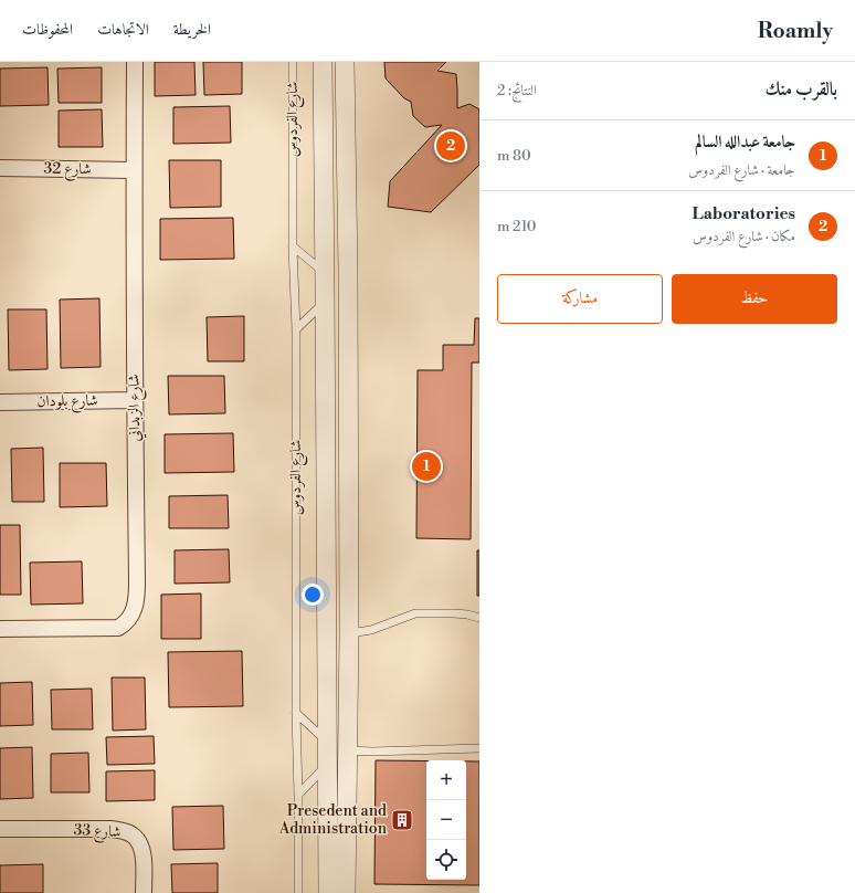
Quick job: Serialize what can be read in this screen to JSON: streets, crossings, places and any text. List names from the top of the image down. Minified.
{"streets":{"street":["شارع الفردوس","شارع 32","شارع بلودان","شارع الزبداني","شارع 33"]},"crossings":[["شارع 32","شارع الزبداني"],["شارع بلودان","شارع الزبداني"]],"places":{"building":["Presedent and Administration"]},"page":{"header":"Roamly","nav":["الخريطة","الاتجاهات","المحفوظات"],"heading":["بالقرب منك","النتائج: 2"],"list":[{"mark":"1","name":"جامعة عبدالله السالم","note":"جامعة · شارع الفردوس","value":"80 m"},{"mark":"2","name":"Laboratories","note":"مكان · شارع الفردوس","value":"210 m"}],"pins":["2","1"],"buttons":["حفظ","مشاركة"],"map_buttons":["+","−"]}}
